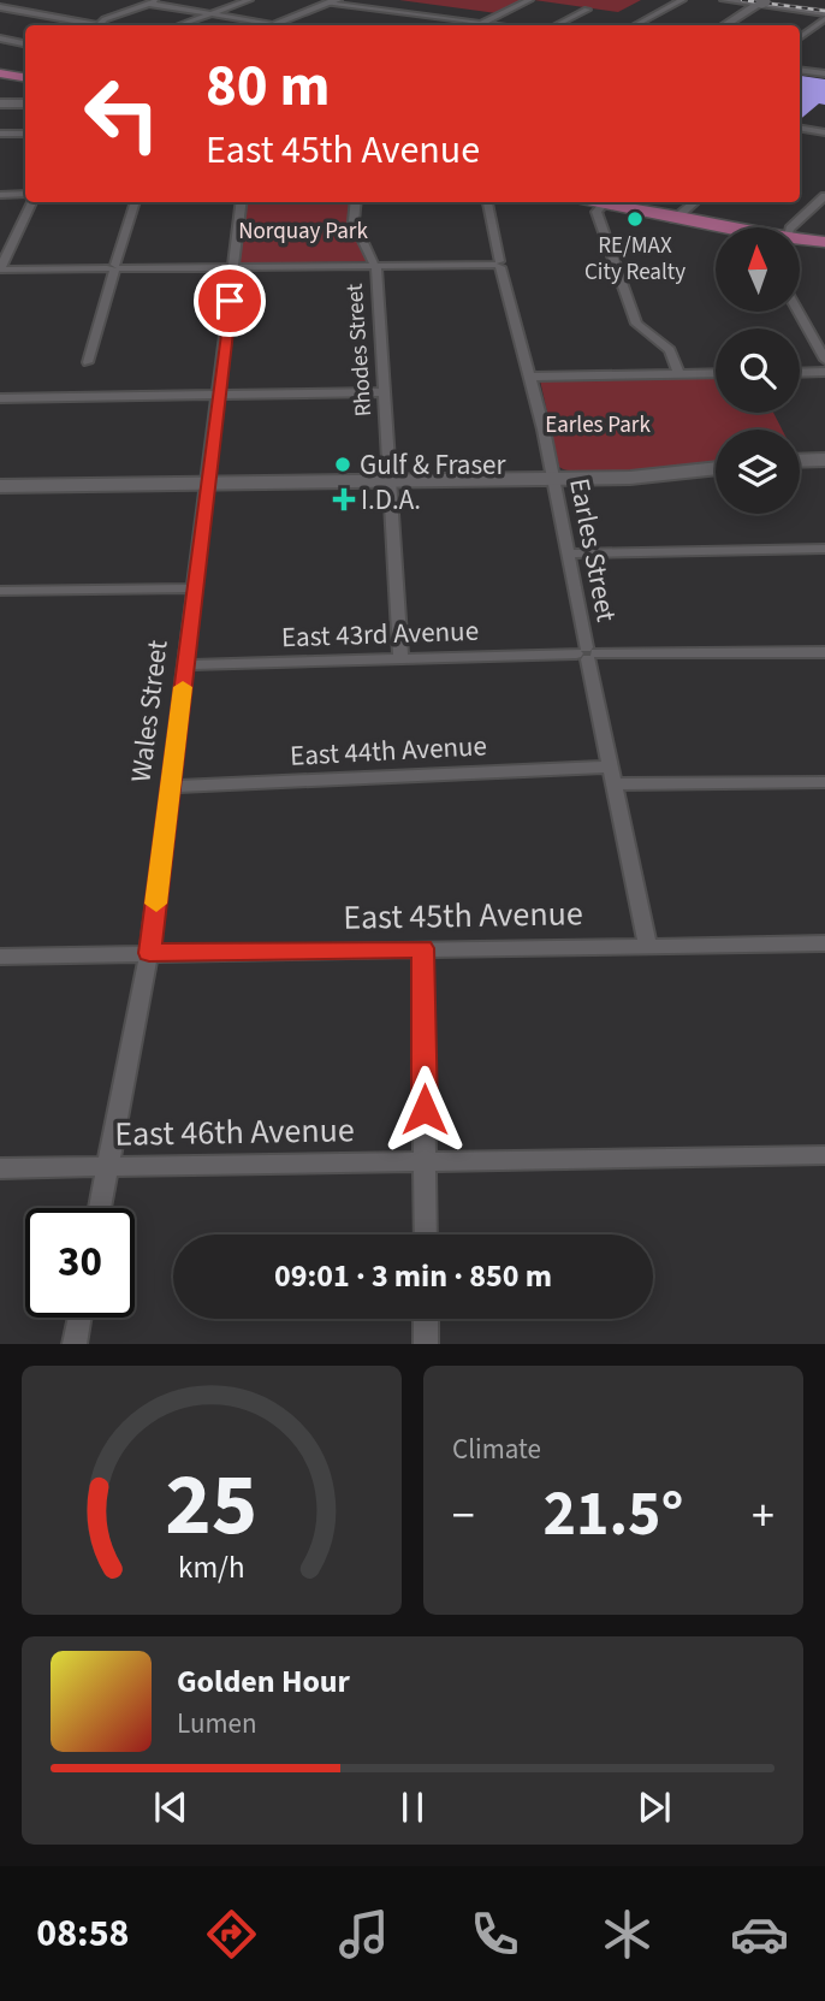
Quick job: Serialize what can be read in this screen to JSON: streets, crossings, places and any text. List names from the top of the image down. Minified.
{"streets":{"street":["Rhodes Street","Earles Street","East 43rd Avenue","Wales Street","East 44th Avenue","East 45th Avenue","East 46th Avenue"]},"crossings":[["Rhodes Street","East 43rd Avenue"],["Earles Street","East 43rd Avenue"],["Earles Street","East 44th Avenue"],["Earles Street","East 45th Avenue"],["East 43rd Avenue","Wales Street"],["Wales Street","East 44th Avenue"],["Wales Street","East 45th Avenue"],["Wales Street","East 46th Avenue"]],"parks":["Norquay Park","Earles Park"],"places":{"other":["RE/MAX City Realty","Gulf & Fraser"],"health":["I.D.A."]},"north":"top","page":{"turn":["80 m","East 45th Avenue"],"limit":"30","trip":"09:01 · 3 min · 850 m","tile":"Climate","heat":["−","21.5°","+"],"song":["Golden Hour","Lumen"],"tabs":"08:58","gauge":["25","km/h"]}}
